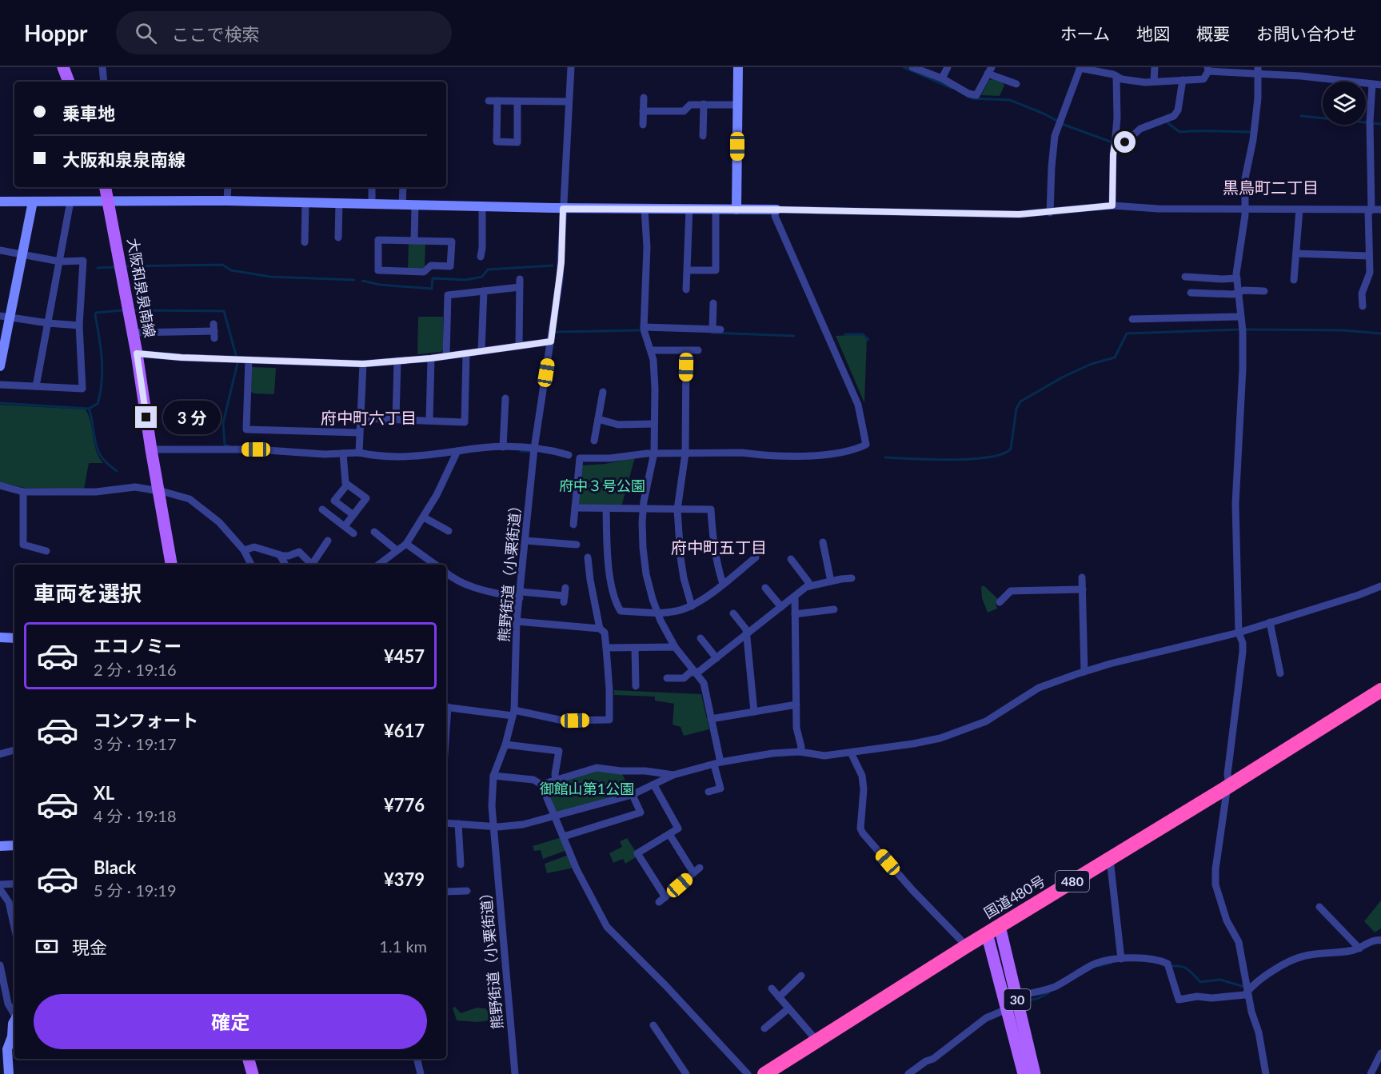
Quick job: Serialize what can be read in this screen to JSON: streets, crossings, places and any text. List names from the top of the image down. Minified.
{"streets":{"highway":["480","国道480号"],"main road":["大阪和泉泉南線","30"],"street":["熊野街道（小栗街道）"]},"crossings":[["国道480号","30"]],"districts":["黒鳥町二丁目","府中町六丁目","府中町五丁目"],"parks":["府中３号公園","御館山第1公園"],"page":{"header":"Hoppr","search":"ここで検索","nav":["ホーム","地図","概要","お問い合わせ"],"banner":["乗車地","大阪和泉泉南線"],"bubble":"3 分","heading":"車両を選択","list":[{"name":"エコノミー","note":"2 分 · 19:16","value":"¥457"},{"name":"コンフォート","note":"3 分 · 19:17","value":"¥617"},{"name":"XL","note":"4 分 · 19:18","value":"¥776"},{"name":"Black","note":"5 分 · 19:19","value":"¥379"}],"pay":["現金","1.1 km"],"buttons":"確定"}}
